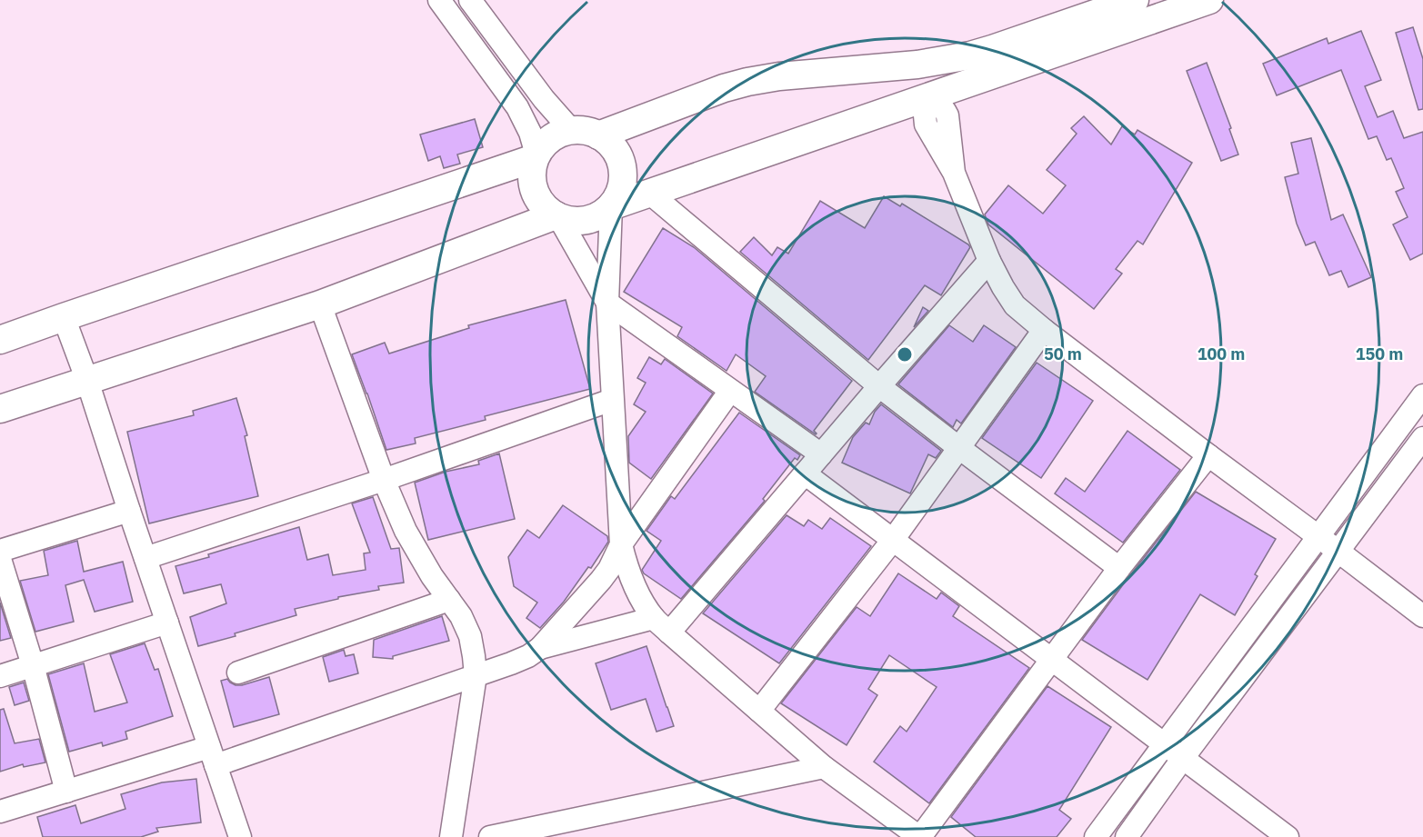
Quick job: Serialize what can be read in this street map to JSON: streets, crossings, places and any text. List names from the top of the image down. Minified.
{"rings":["50 m","100 m","150 m"]}
